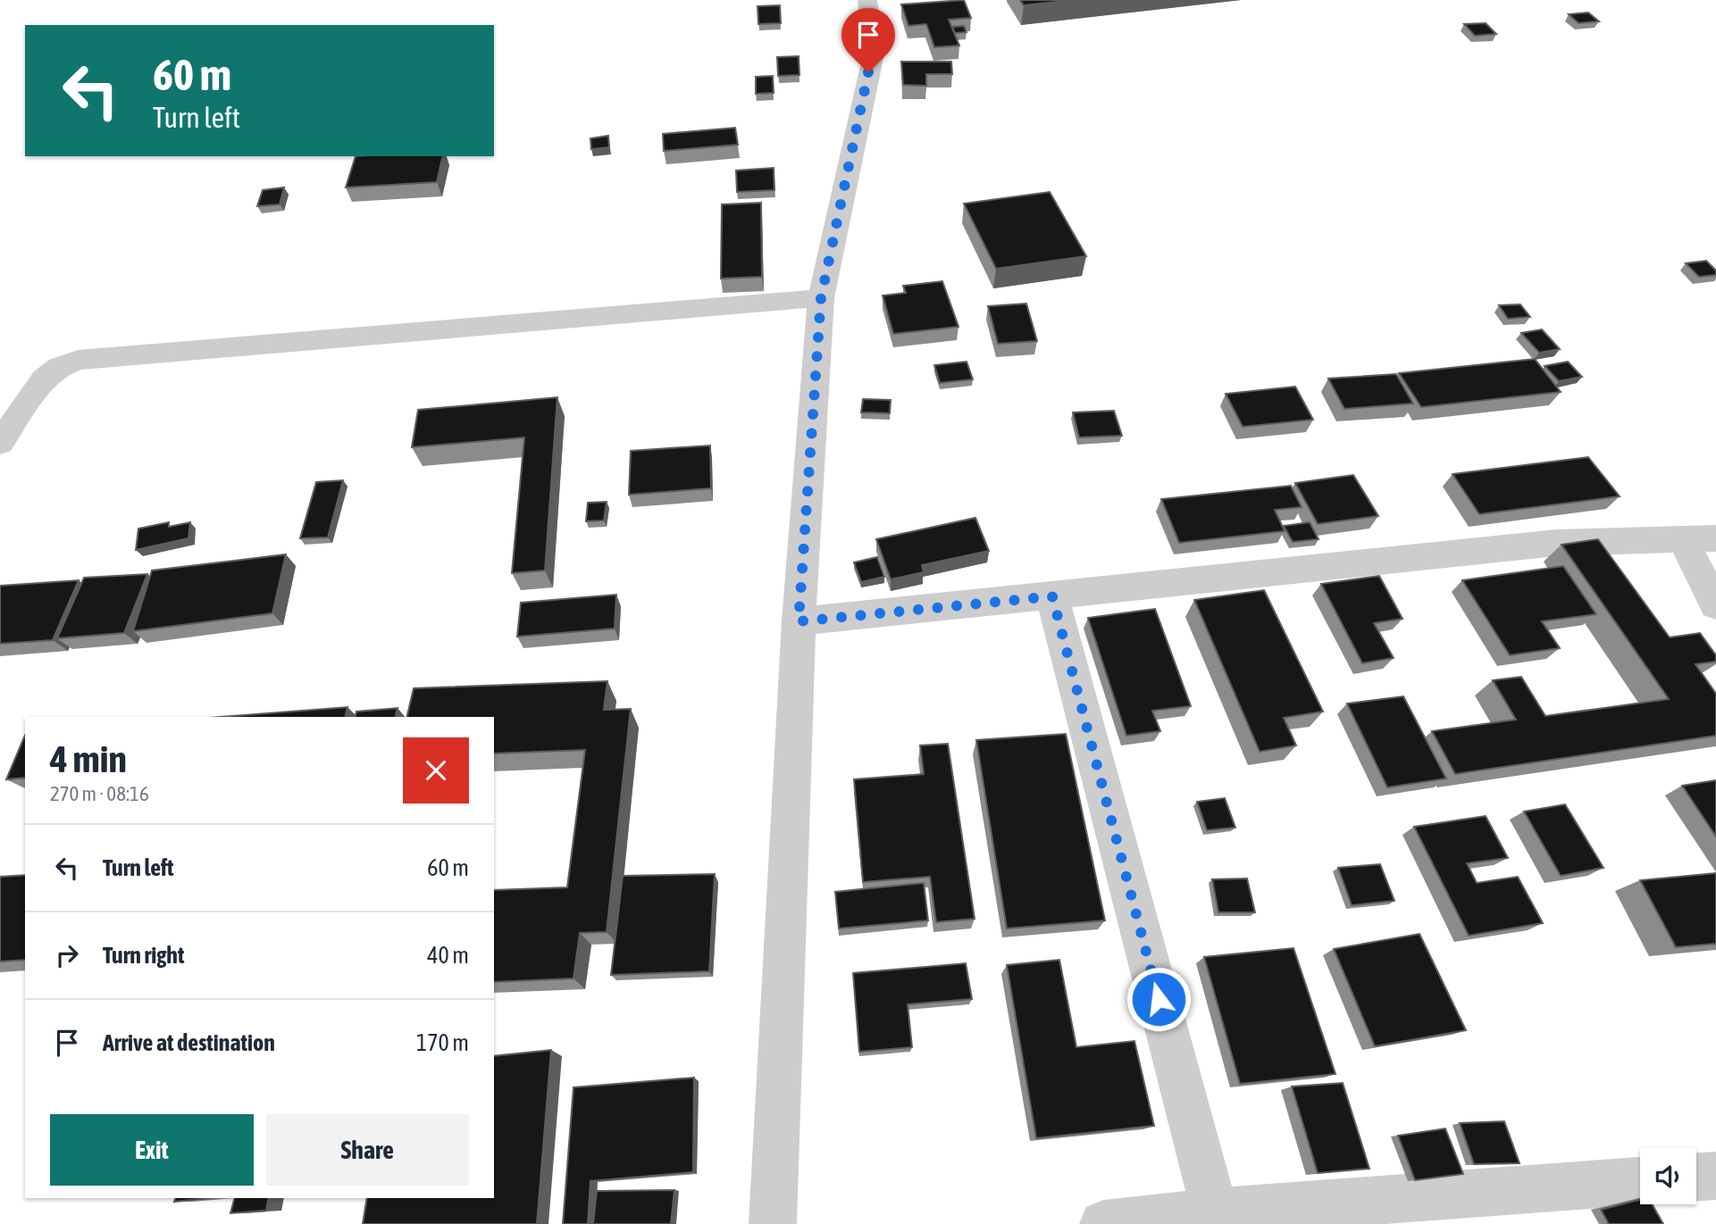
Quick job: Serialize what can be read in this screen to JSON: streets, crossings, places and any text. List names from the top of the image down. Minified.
{"page":{"turn":["60 m","Turn left"],"heading":["4 min","270 m · 08:16"],"list":[{"name":"Turn left","value":"60 m"},{"name":"Turn right","value":"40 m"},{"name":"Arrive at destination","value":"170 m"}],"buttons":["Exit","Share"]}}
